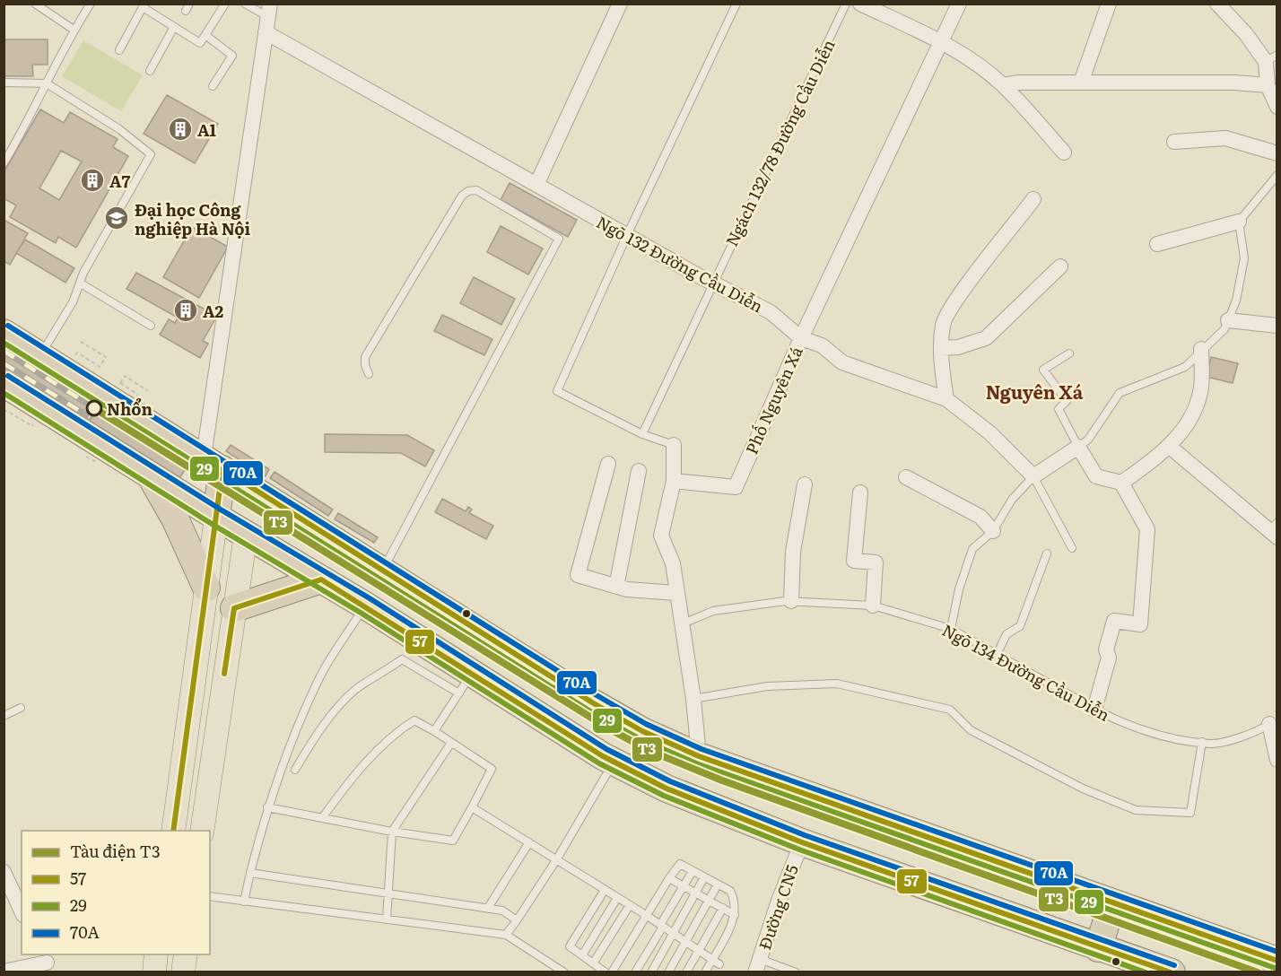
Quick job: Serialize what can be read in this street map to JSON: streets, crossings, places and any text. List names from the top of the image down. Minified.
{"streets":{"street":["Ngõ 132 Đường Cầu Diễn","Phố Nguyên Xá","Ngõ 134 Đường Cầu Diễn","Đường CN5"],"lane":["Ngách 132/78 Đường Cầu Diễn"]},"crossings":[["Ngách 132/78 Đường Cầu Diễn","Ngõ 132 Đường Cầu Diễn"],["Ngõ 132 Đường Cầu Diễn","Phố Nguyên Xá"]],"districts":["Nguyên Xá"],"places":{"building":["A1","A7","A2"],"school or university":["Đại học Công nghiệp Hà Nội"],"other":["Nhổn"]},"lines":["transit line 70A","transit line 29","metro line T3","transit line 57"],"legend":["Tàu điện T3","57","29","70A"]}
